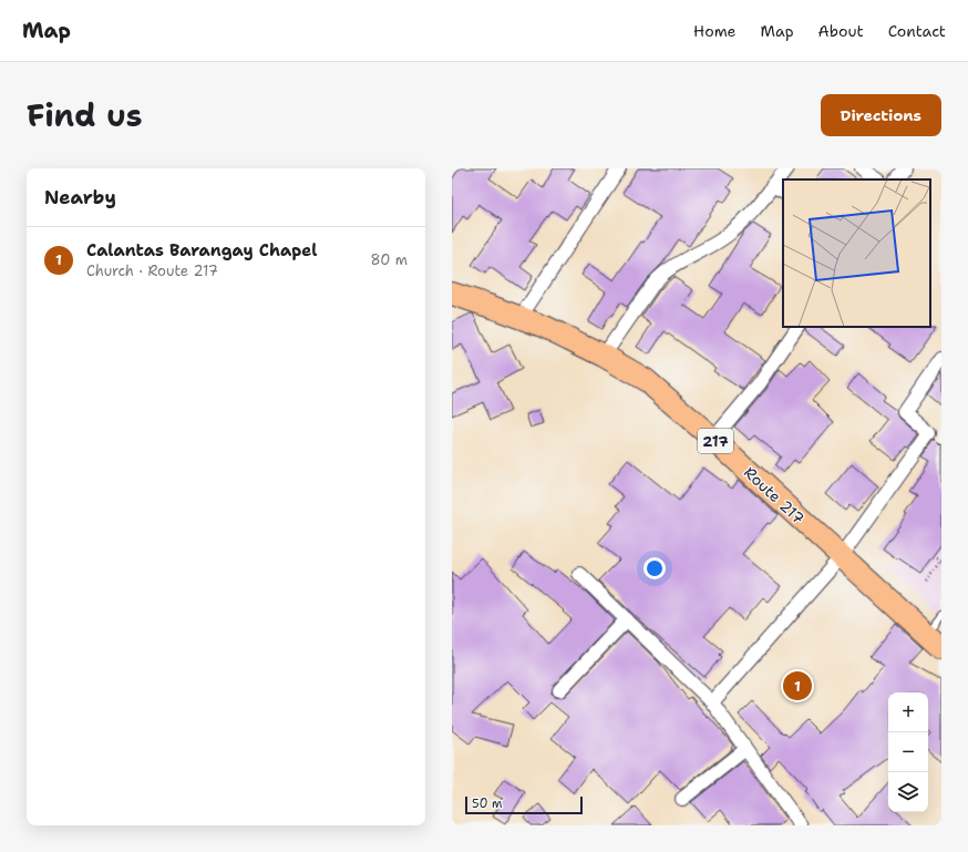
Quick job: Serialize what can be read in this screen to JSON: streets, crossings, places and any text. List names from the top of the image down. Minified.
{"streets":{"main road":["217","Route 217"]},"scale_bar":"50 m","page":{"header":"Map","nav":["Home","Map","About","Contact"],"title":"Find us","buttons":"Directions","heading":"Nearby","list":[{"mark":"1","name":"Calantas Barangay Chapel","note":"Church · Route 217","value":"80 m"}],"pins":"1","map_buttons":["+","−"],"scale":"50 m"}}
